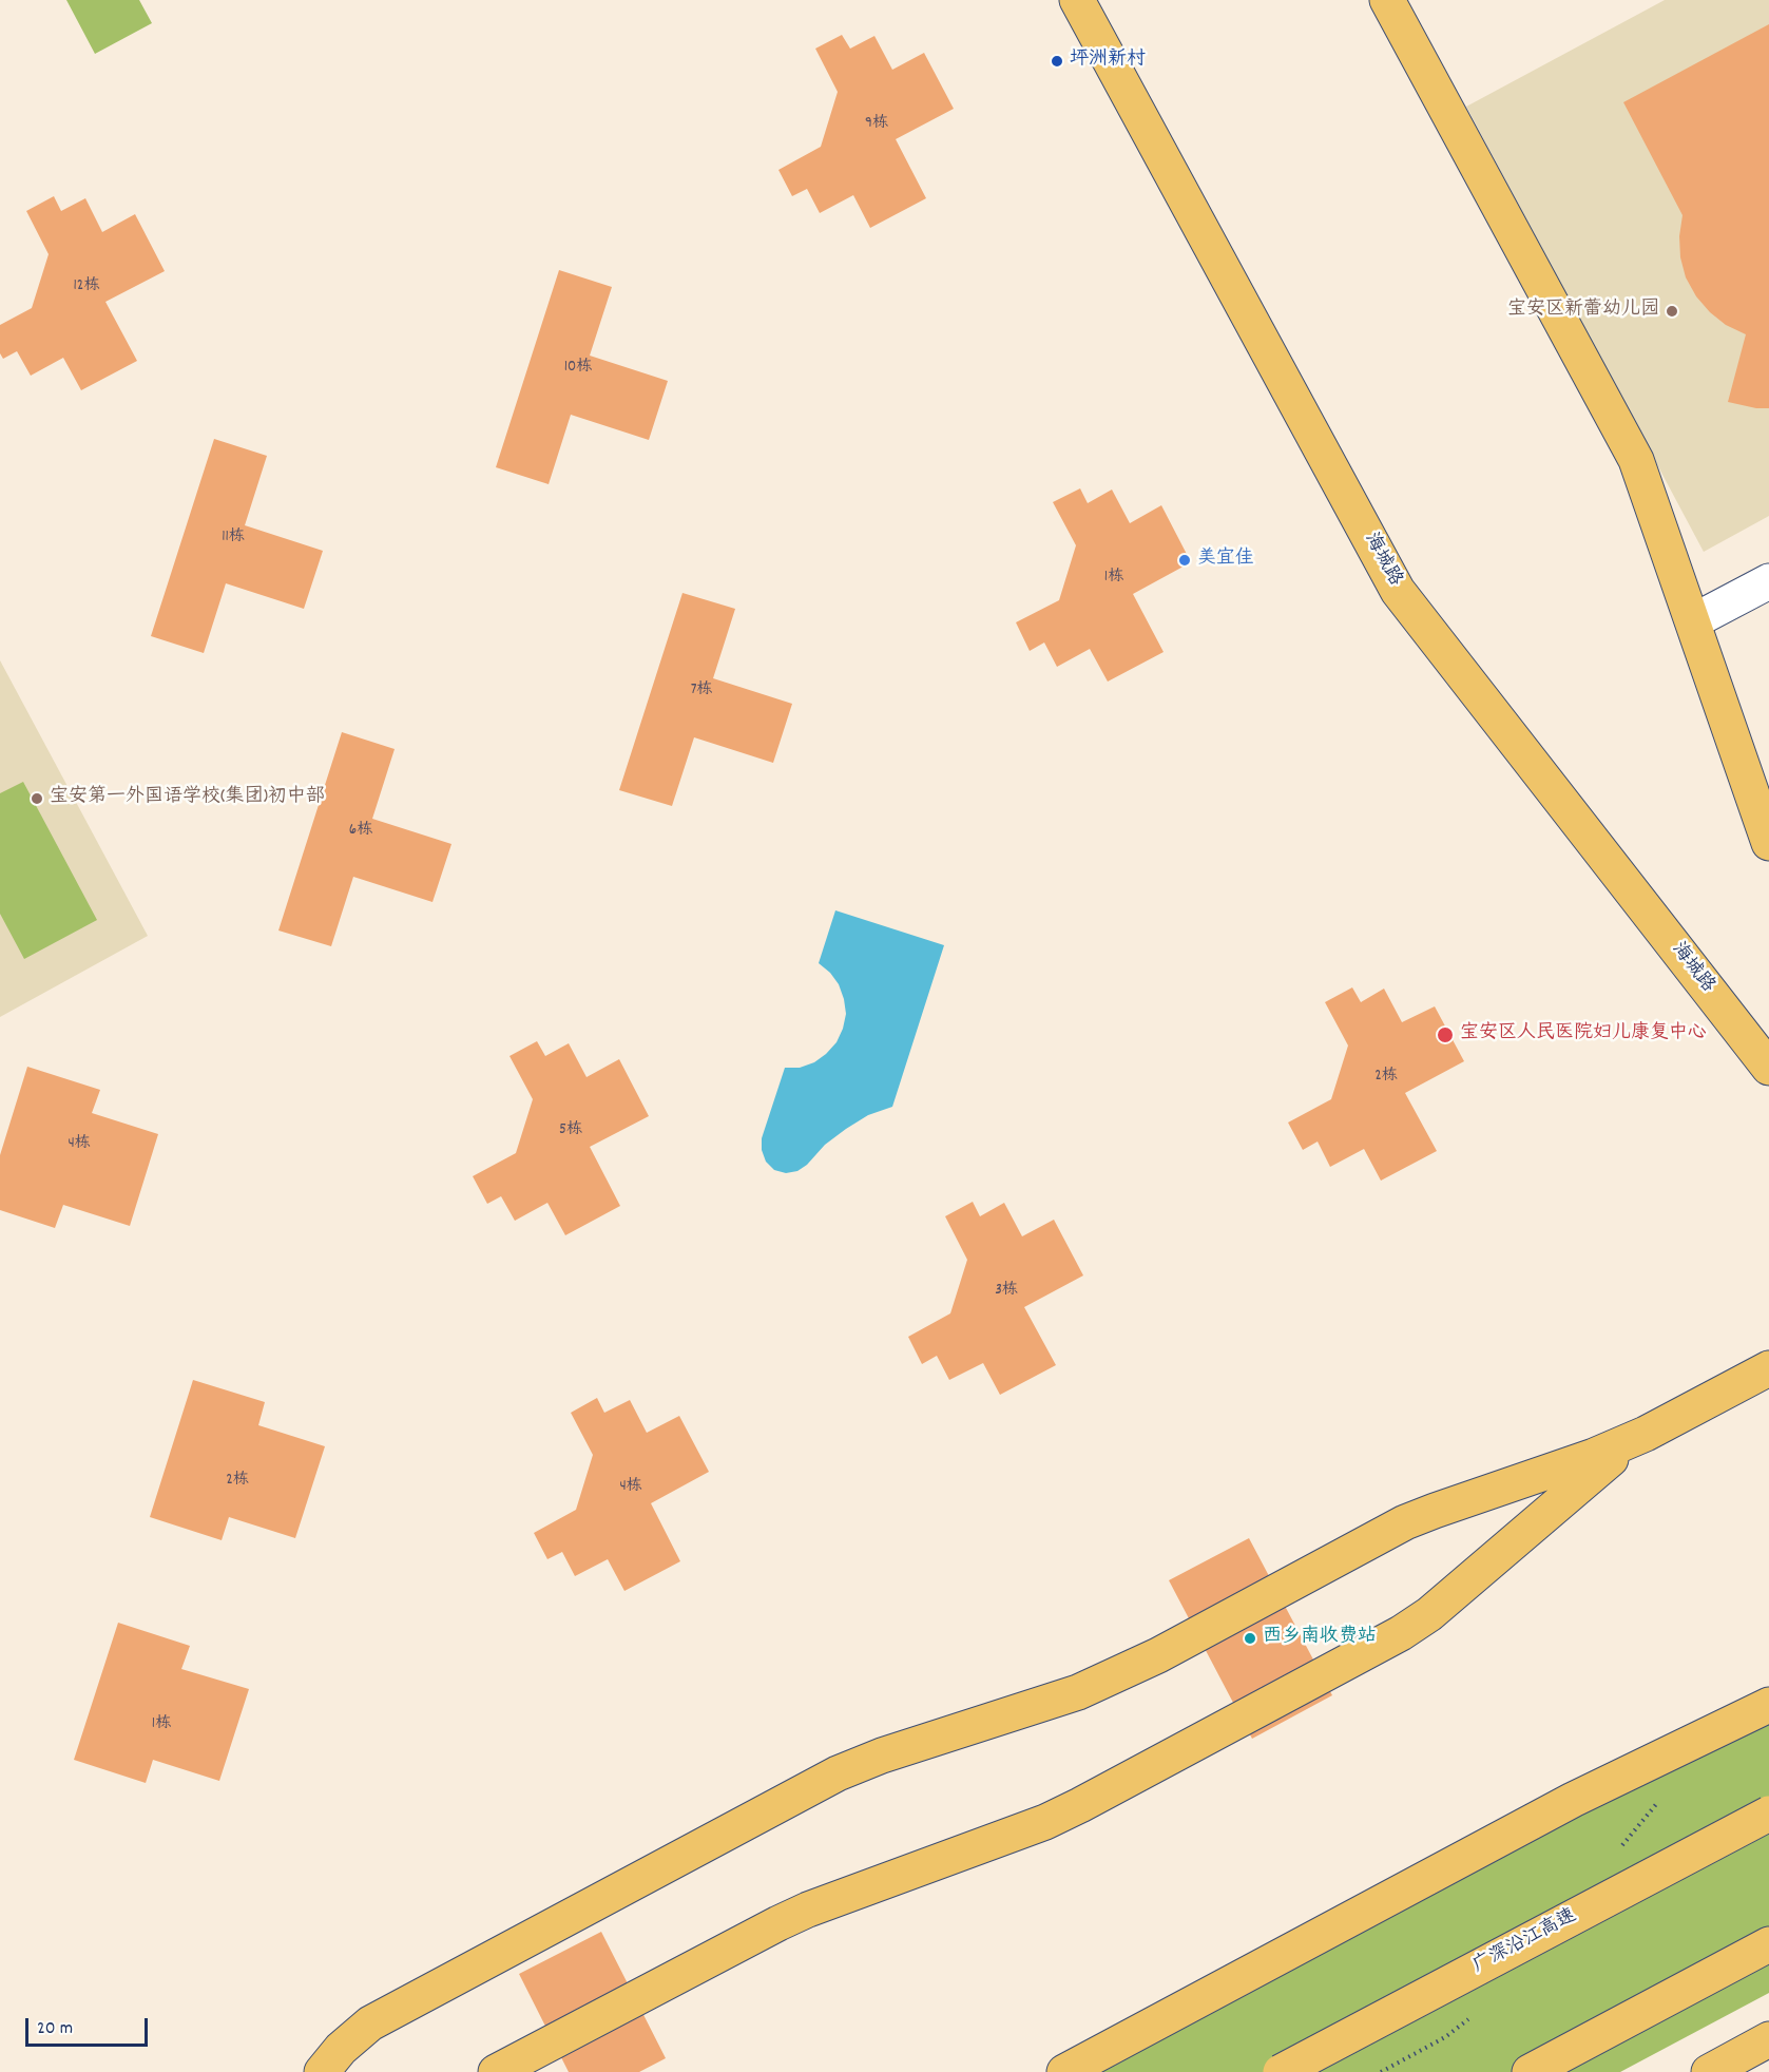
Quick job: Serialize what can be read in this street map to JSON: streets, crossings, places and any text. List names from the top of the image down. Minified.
{"streets":{"main road":["海城路","广深沿江高速"]},"places":["坪洲新村","宝安区新蕾幼儿园","美宜佳","宝安第一外国语学校(集团)初中部","宝安区人民医院妇儿康复中心","西乡南收费站"],"house_numbers":["9栋","12栋","10栋","11栋","1栋","7栋","6栋","2栋","5栋","4栋","3栋","2栋","4栋","1栋"],"scale_bar":"20 m"}
